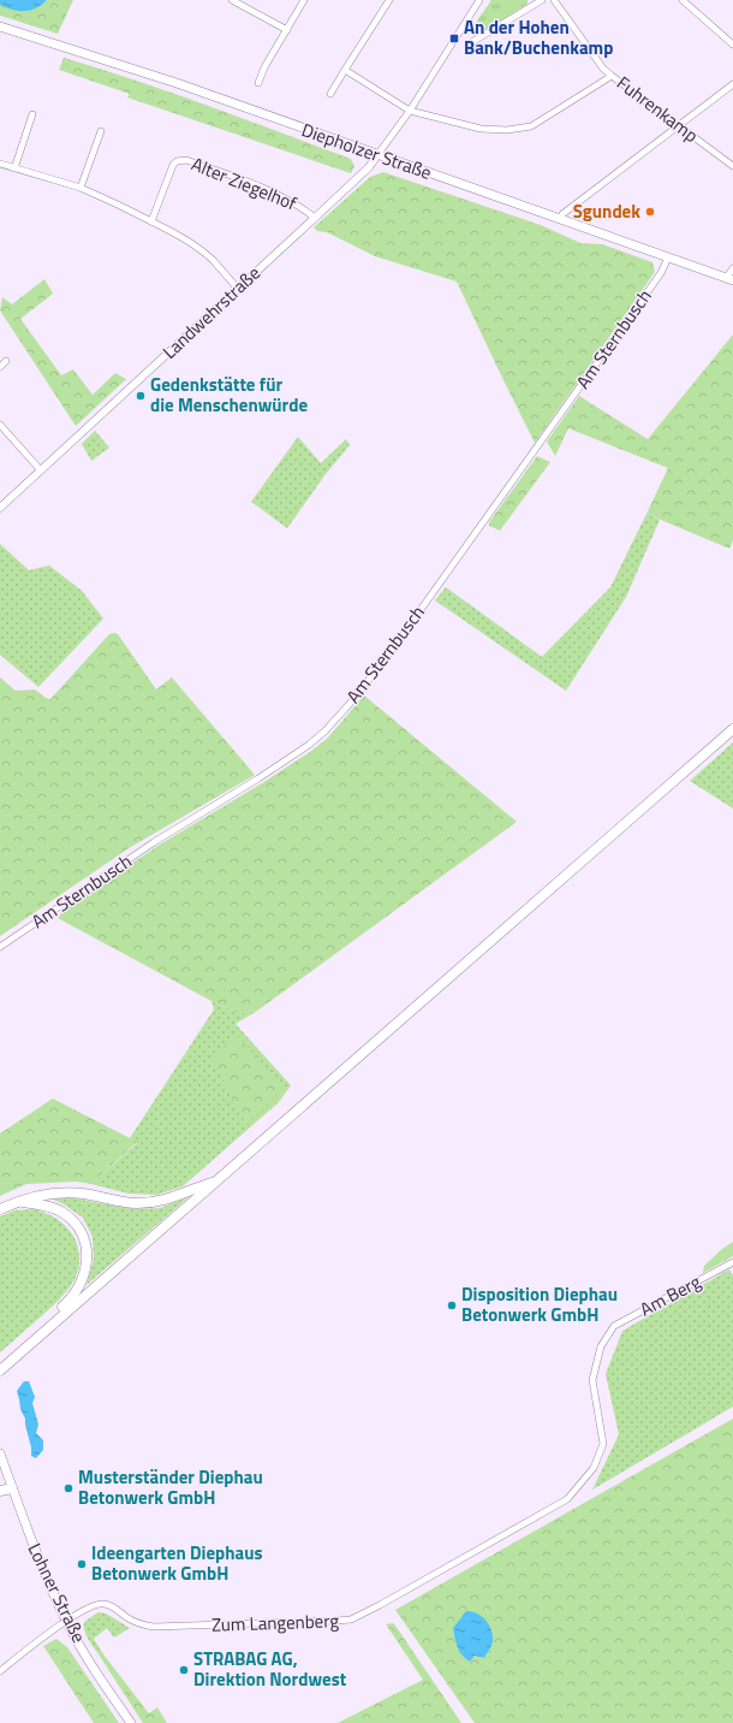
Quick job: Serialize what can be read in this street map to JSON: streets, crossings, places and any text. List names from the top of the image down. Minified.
{"streets":{"main road":["Diepholzer Straße","Lohner Straße"],"street":["Fuhrenkamp","Alter Ziegelhof","Landwehrstraße","Am Sternbusch","Am Berg","Zum Langenberg"]},"crossings":[["Diepholzer Straße","Landwehrstraße"],["Diepholzer Straße","Am Sternbusch"],["Alter Ziegelhof","Landwehrstraße"],["Am Berg","Zum Langenberg"],["Lohner Straße","Zum Langenberg"]],"places":{"transit":["An der Hohen Bank/Buchenkamp"],"other":["Sgundek","Gedenkstätte für die Menschenwürde","Disposition Diephau Betonwerk GmbH","Musterständer Diephau Betonwerk GmbH","Ideengarten Diephaus Betonwerk GmbH","STRABAG AG, Direktion Nordwest"]}}
